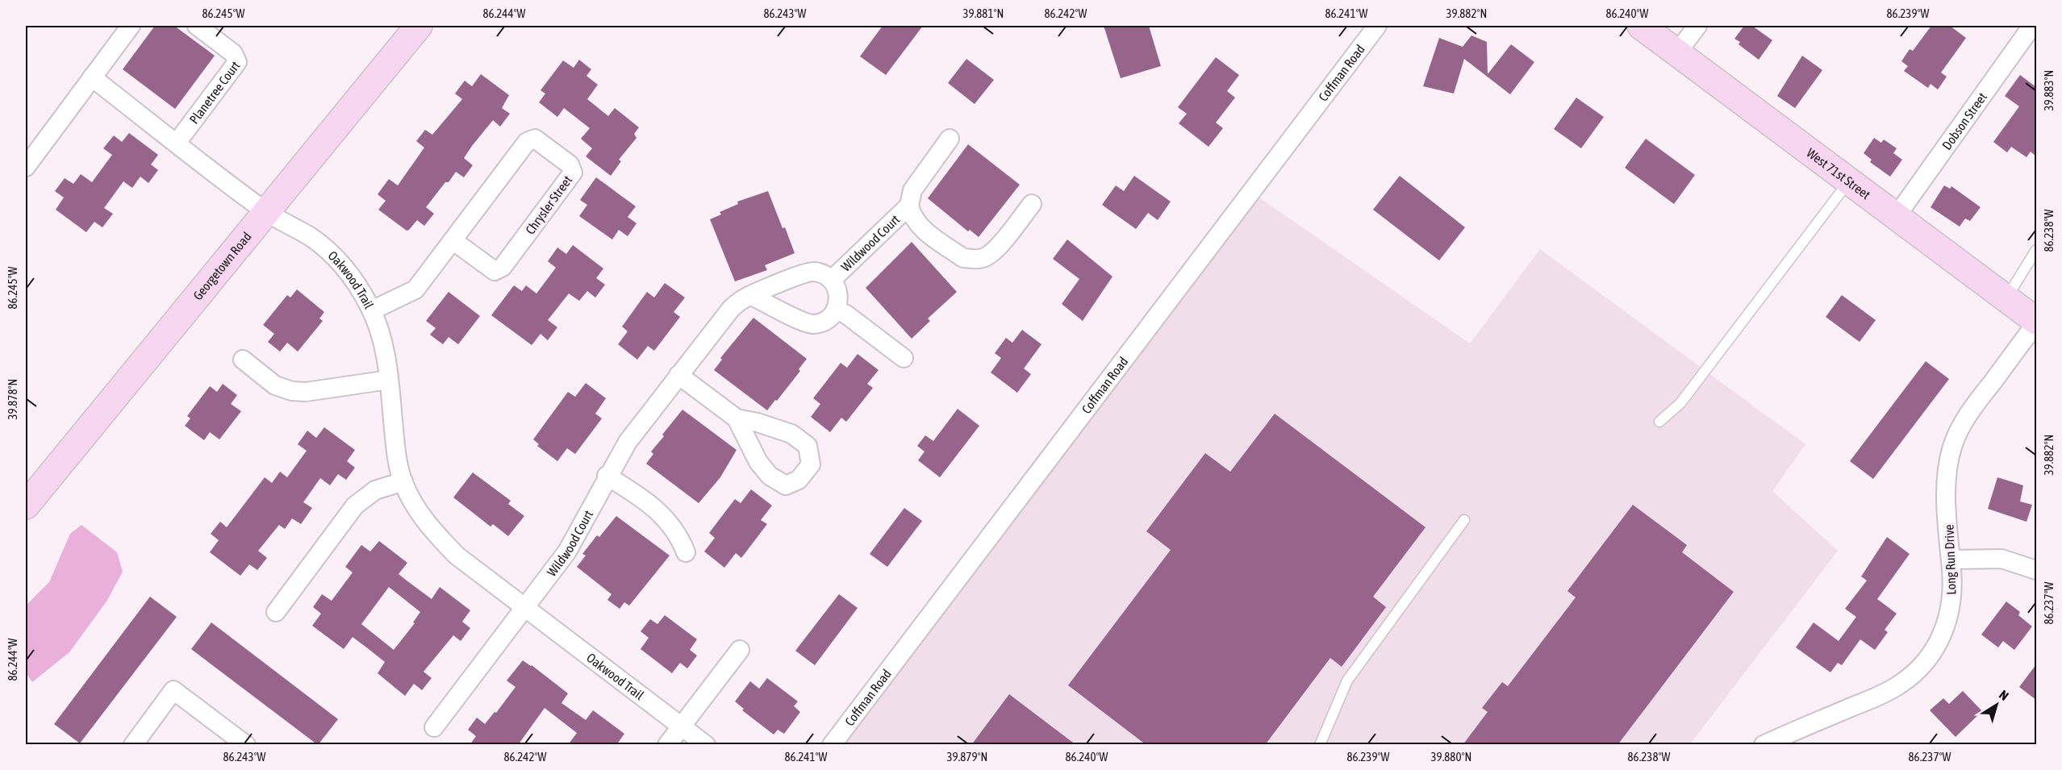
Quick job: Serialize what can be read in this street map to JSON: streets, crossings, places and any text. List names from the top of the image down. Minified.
{"streets":{"main road":["West 71st Street","Georgetown Road"],"street":["Coffman Road","Planetree Court","Dobson Street","Chrysler Street","Wildwood Court","Oakwood Trail","Long Run Drive"]},"crossings":[["Dobson Street","West 71st Street"],["West 71st Street","Long Run Drive"],["Chrysler Street","Oakwood Trail"],["Wildwood Court","Oakwood Trail"],["Georgetown Road","Oakwood Trail"]],"north":"top right","coordinates":["86.245°W","86.244°W","86.243°W","39.881°N","86.242°W","86.241°W","39.882°N","86.240°W","86.239°W","39.883°N","86.238°W","39.878°N","86.237°W","39.879°N","39.880°N"]}
